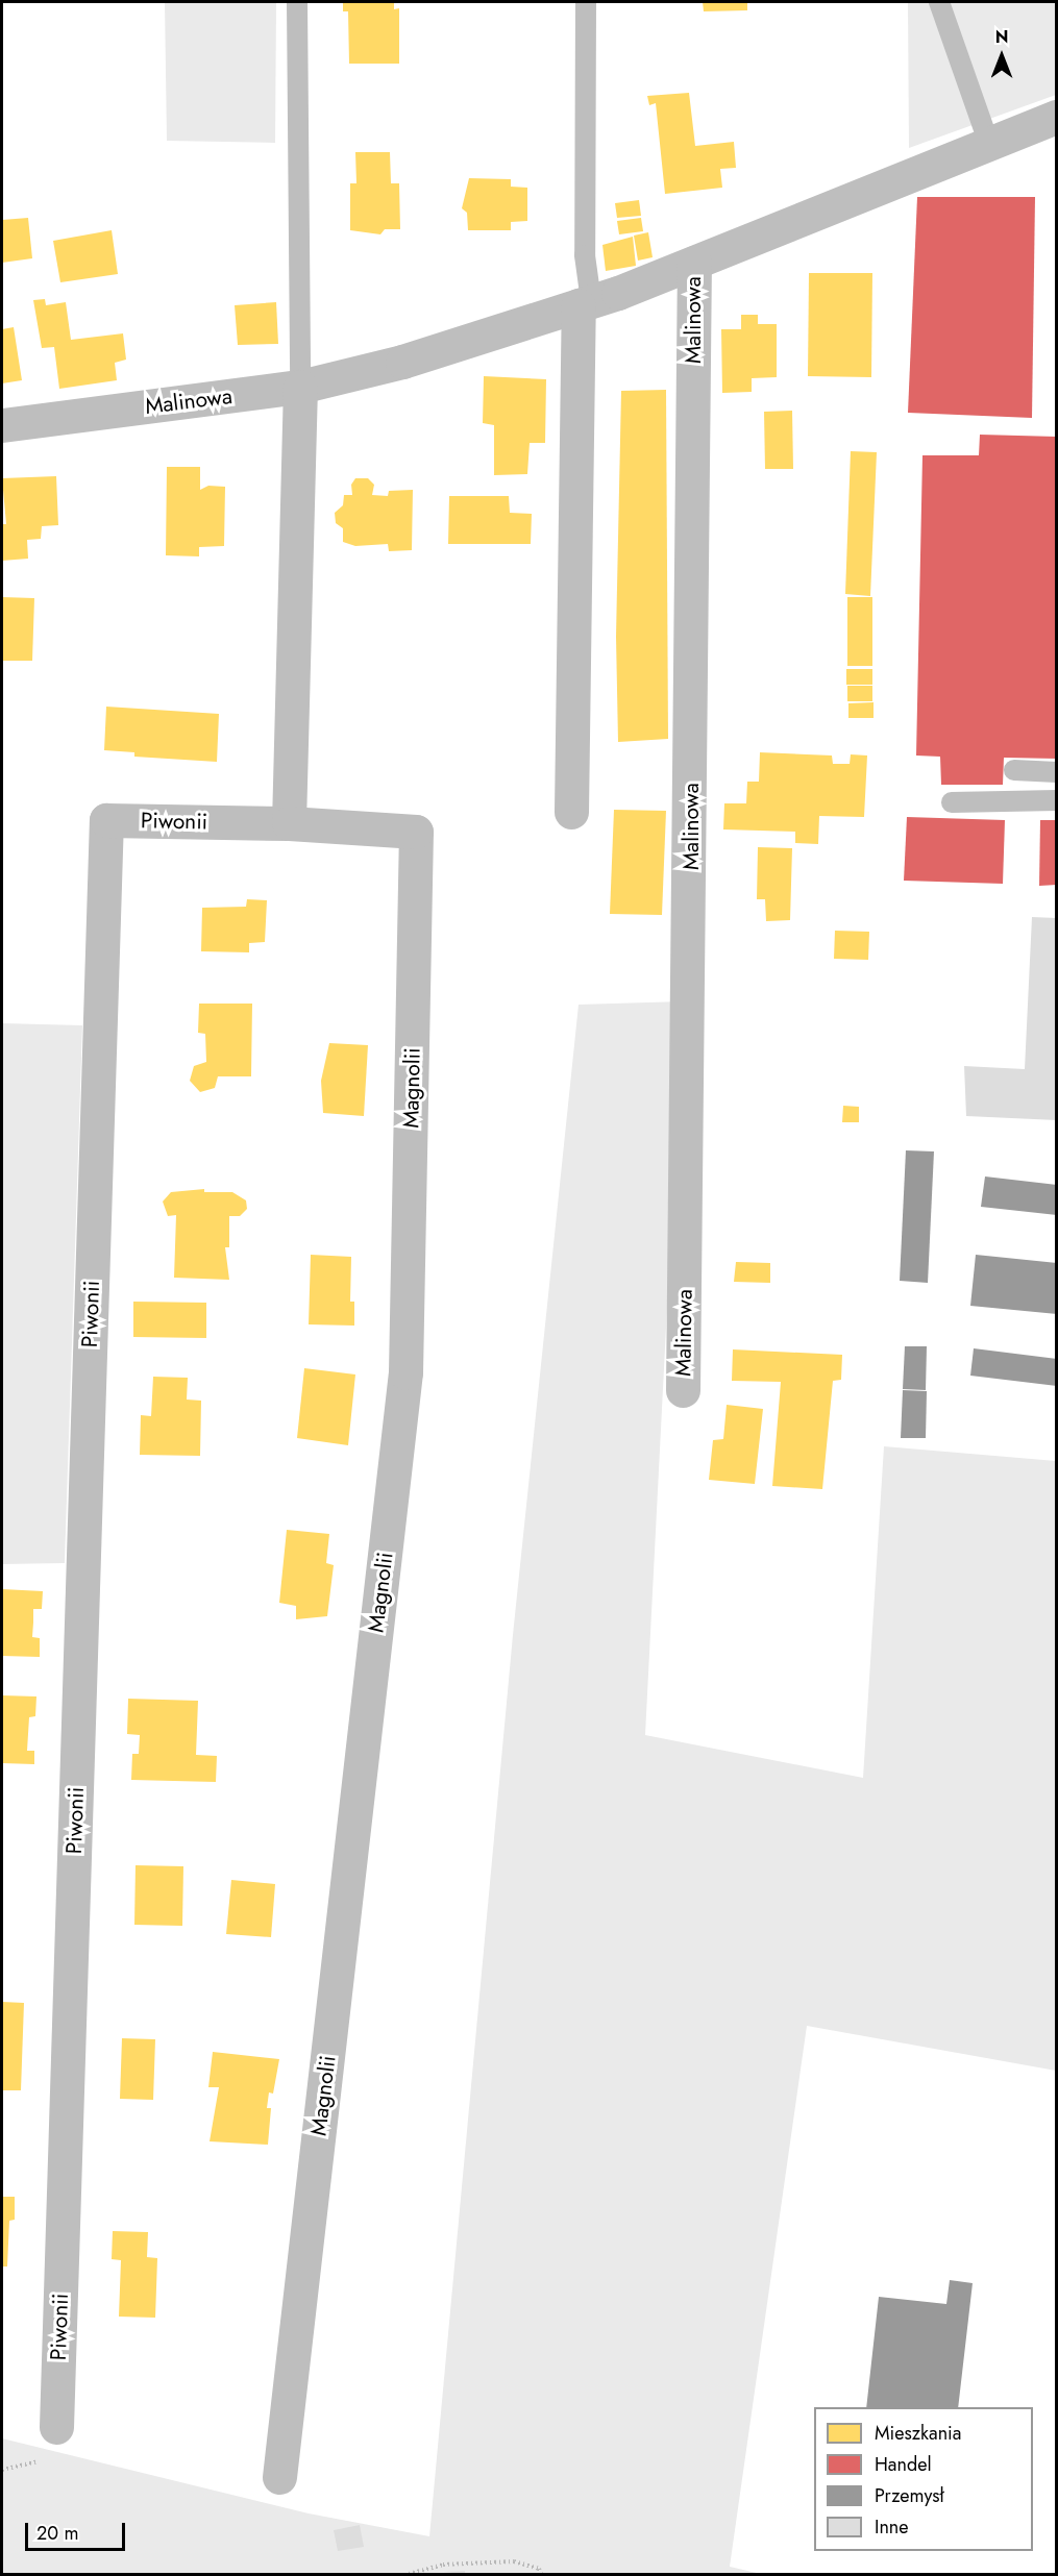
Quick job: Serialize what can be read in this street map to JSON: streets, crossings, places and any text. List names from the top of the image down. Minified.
{"streets":{"street":["Malinowa","Piwonii","Magnolii"]},"crossings":[["Piwonii","Magnolii"]],"legend":["Mieszkania","Handel","Przemysł","Inne"],"scale_bar":"20 m","north":"top"}
